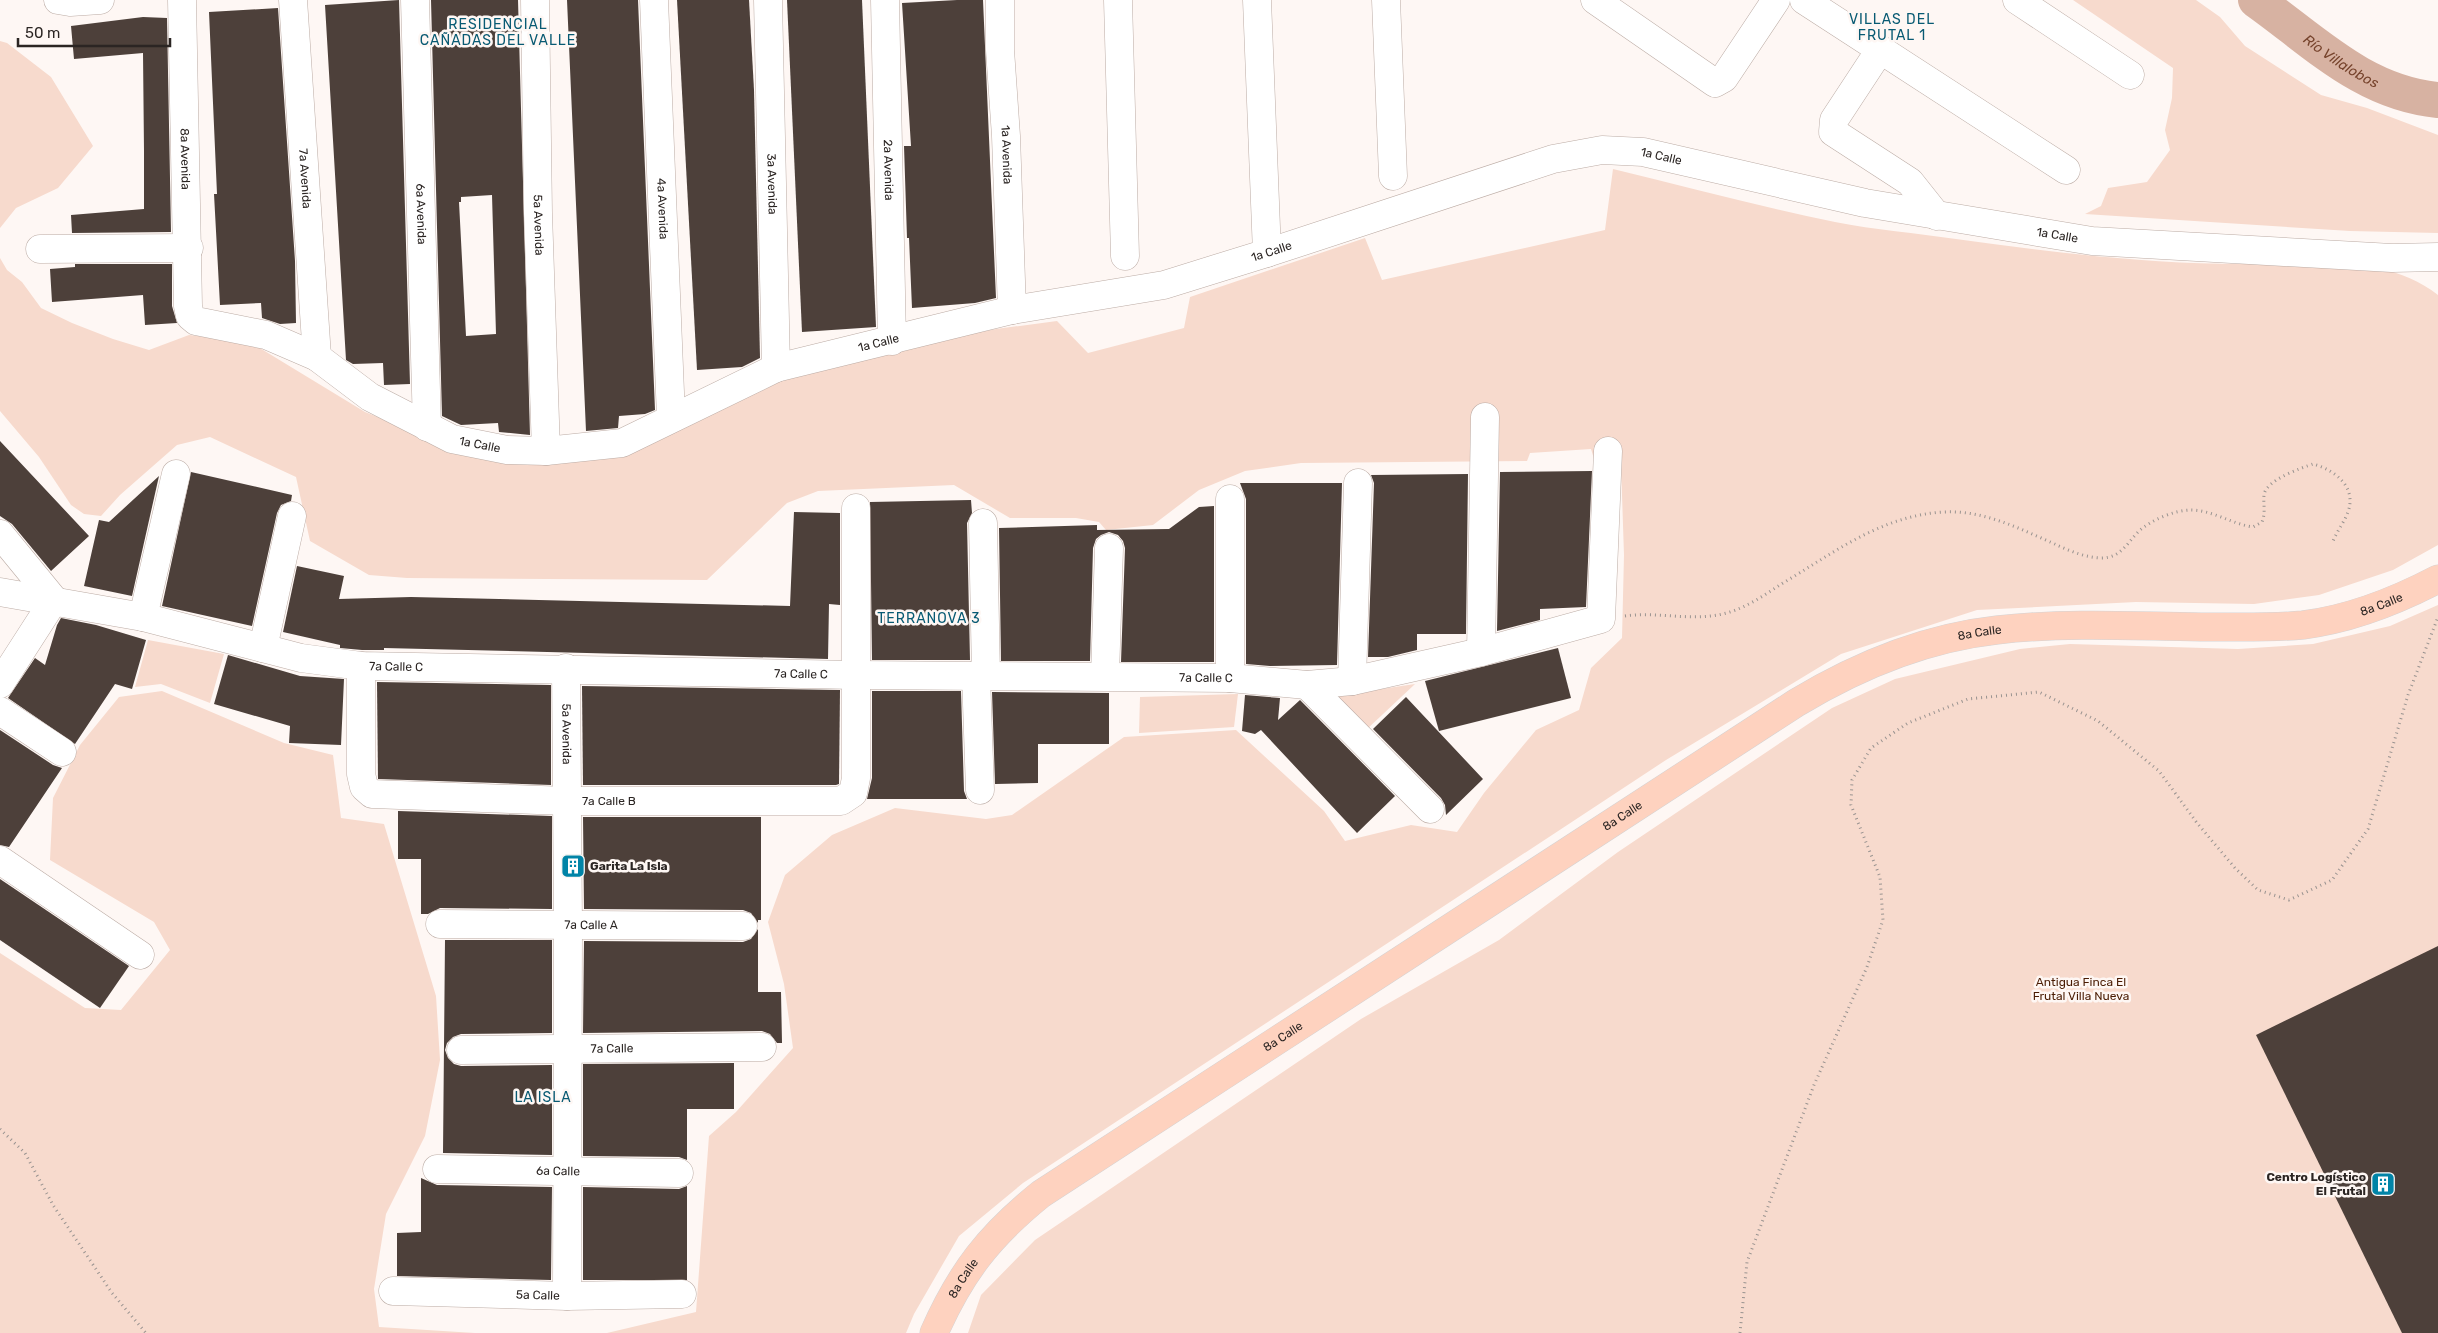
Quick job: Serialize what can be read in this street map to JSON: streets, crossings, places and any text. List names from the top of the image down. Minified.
{"streets":{"main road":["8a Calle"],"street":["1a Avenida","1a Calle","8a Avenida","2a Avenida","7a Avenida","3a Avenida","4a Avenida","6a Avenida","5a Avenida","7a Calle C","7a Calle B","7a Calle A","7a Calle","6a Calle","5a Calle"]},"crossings":[["1a Avenida","1a Calle"],["1a Calle","8a Avenida"],["1a Calle","2a Avenida"],["1a Calle","7a Avenida"],["1a Calle","3a Avenida"],["1a Calle","4a Avenida"],["1a Calle","6a Avenida"],["1a Calle","5a Avenida"],["5a Avenida","7a Calle C"],["5a Avenida","7a Calle B"],["5a Avenida","7a Calle A"],["5a Avenida","7a Calle"],["5a Avenida","6a Calle"],["5a Avenida","5a Calle"],["7a Calle C","7a Calle B"]],"districts":["VILLAS DEL FRUTAL 1","RESIDENCIAL CAÑADAS DEL VALLE","TERRANOVA 3","LA ISLA"],"water":["Río Villalobos"],"parks":["Antigua Finca El Frutal Villa Nueva"],"places":{"building":["Garita La Isla","Centro Logístico El Frutal"]},"scale_bar":"50 m"}
